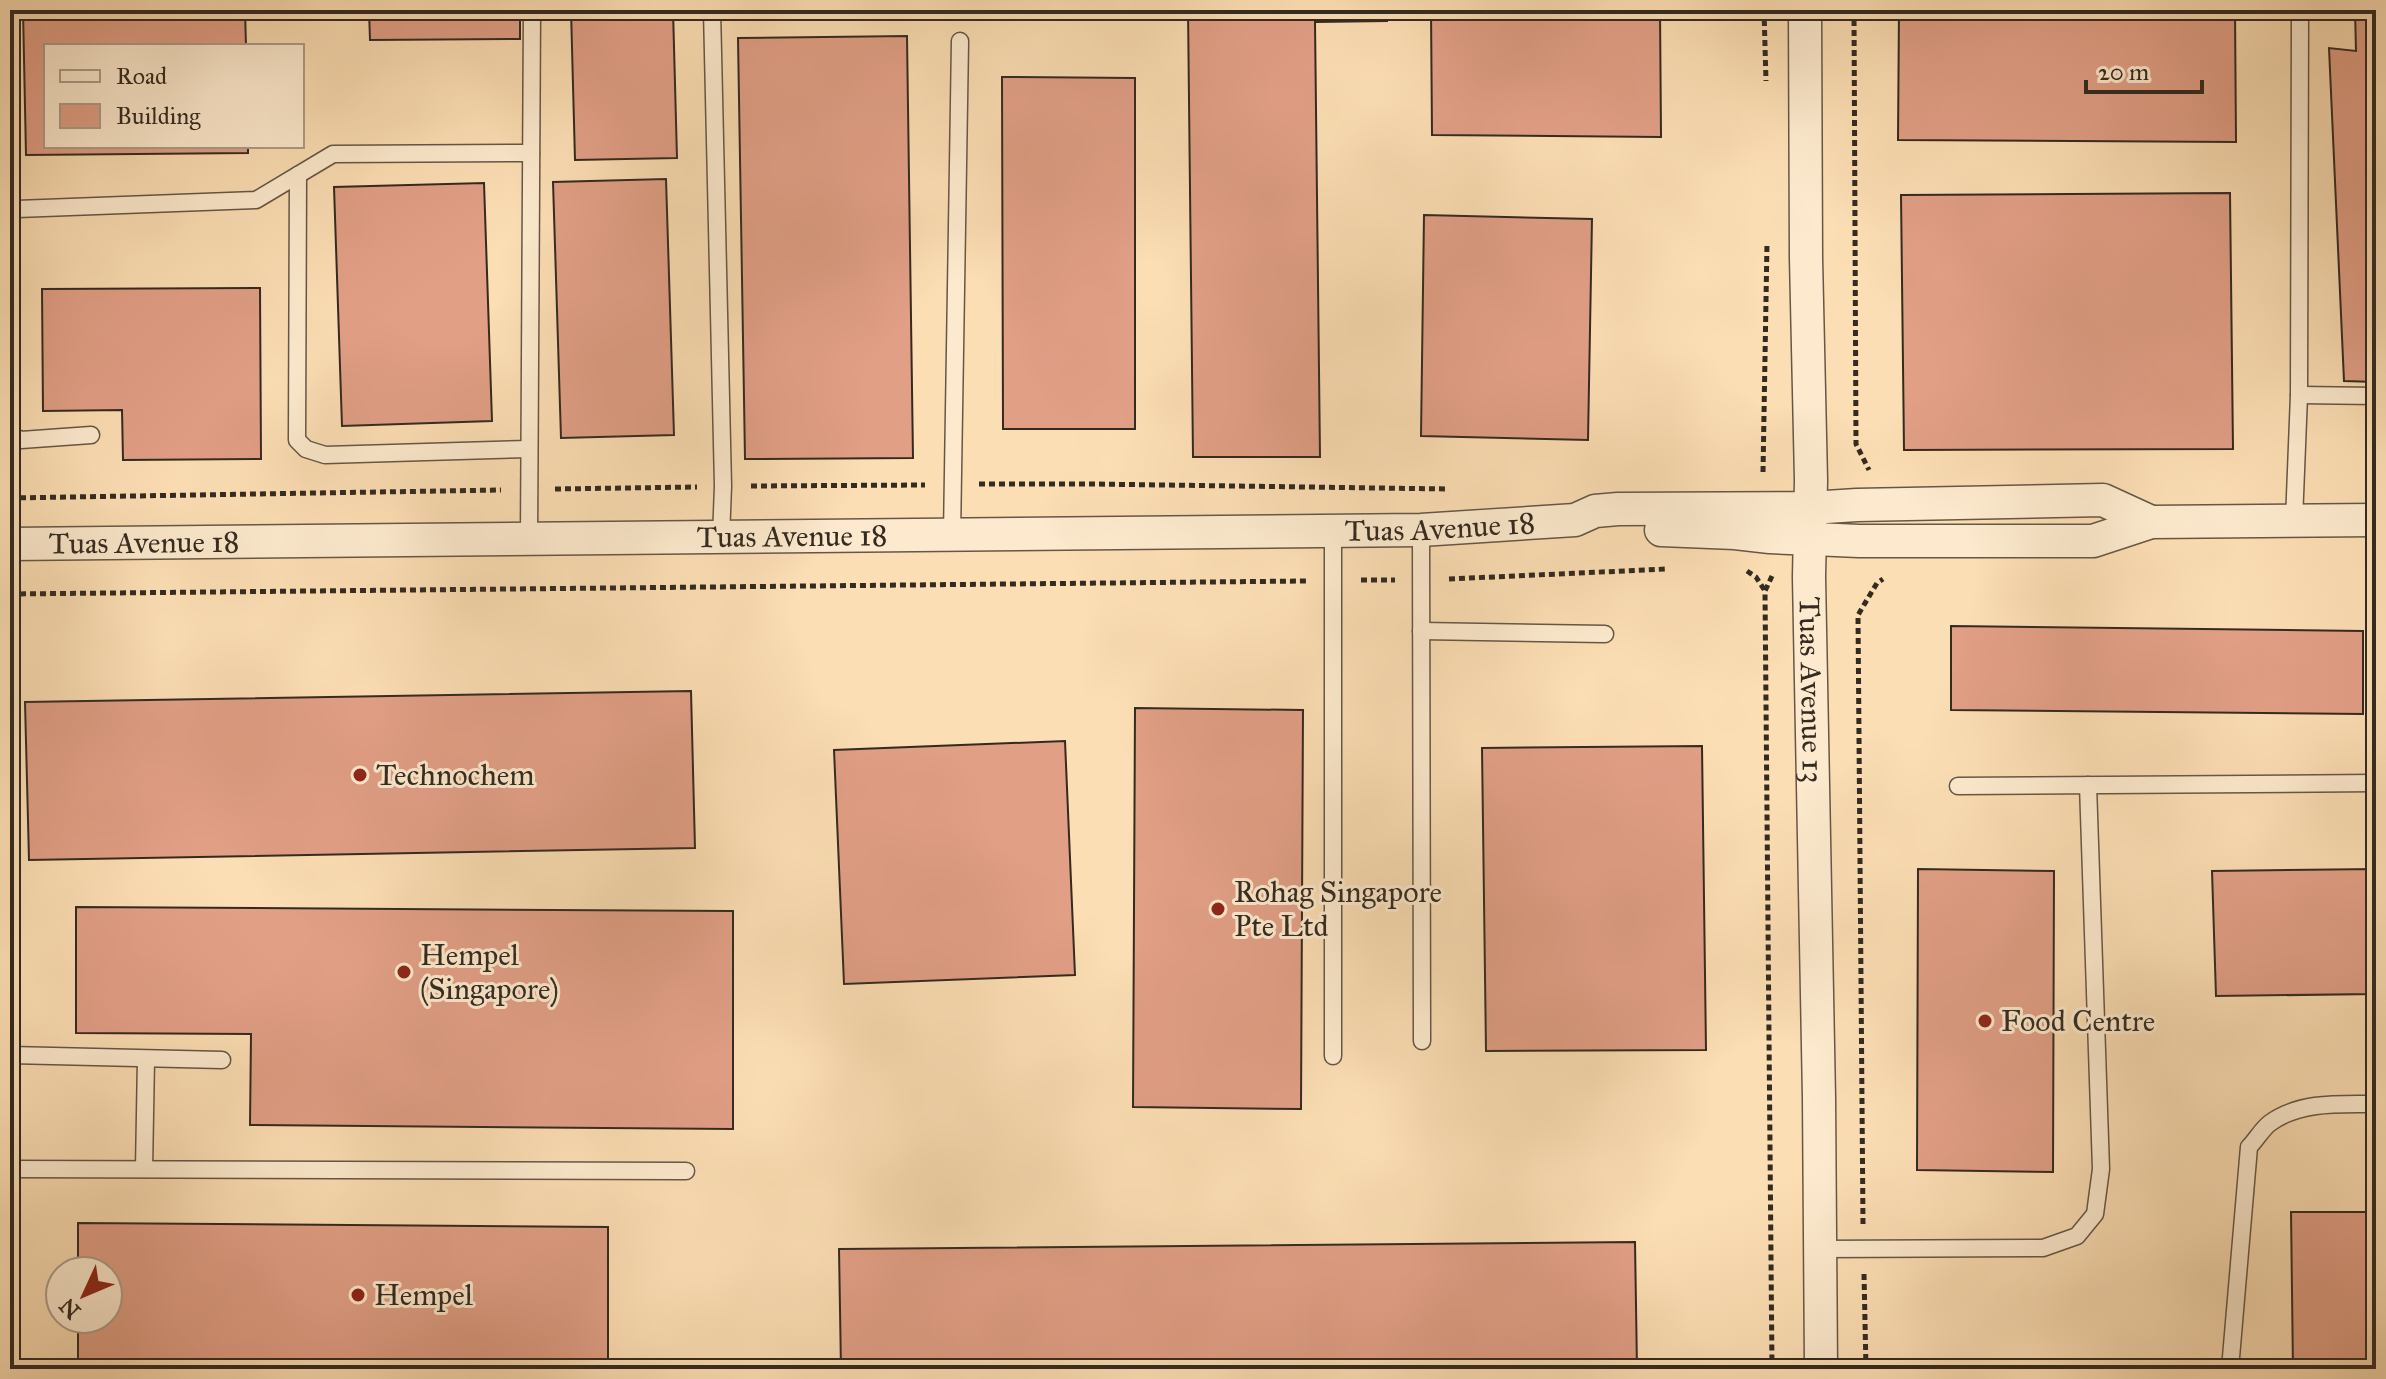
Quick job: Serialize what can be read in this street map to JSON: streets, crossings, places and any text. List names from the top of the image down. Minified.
{"streets":{"street":["Tuas Avenue 18","Tuas Avenue 13"]},"crossings":[["Tuas Avenue 18","Tuas Avenue 13"]],"places":["Technochem","Rohag Singapore Pte Ltd","Hempel (Singapore)","Food Centre","Hempel"],"legend":["Road","Building"],"scale_bar":"20 m","north":"bottom left"}
